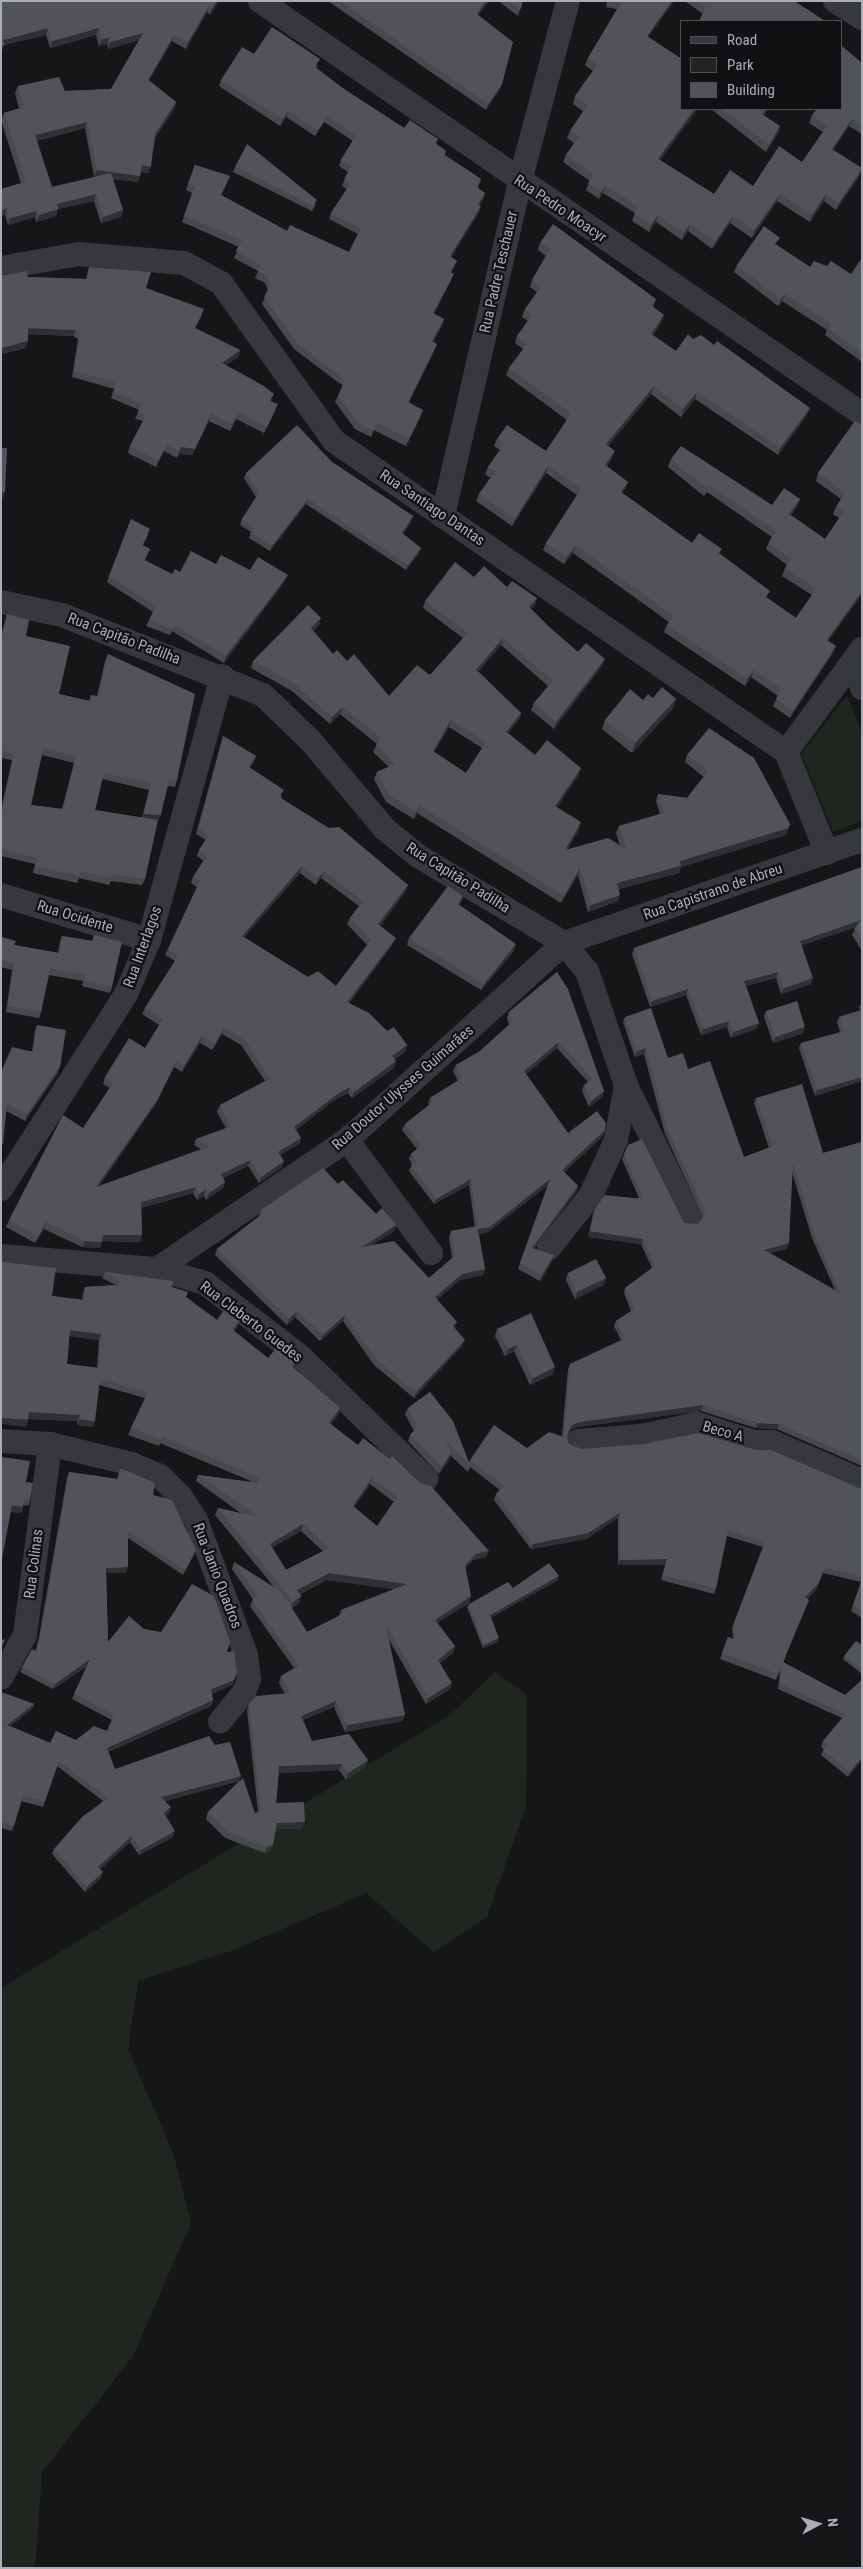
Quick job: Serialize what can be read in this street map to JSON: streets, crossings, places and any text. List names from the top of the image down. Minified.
{"streets":{"street":["Rua Pedro Moacyr","Rua Padre Teschauer","Rua Santiago Dantas","Rua Capitão Padilha","Rua Capistrano de Abreu","Rua Ocidente","Rua Interlagos","Rua Doutor Ulysses Guimarães","Rua Cleberto Guedes","Beco A","Rua Colinas","Rua Janio Quadros"]},"crossings":[["Rua Pedro Moacyr","Rua Padre Teschauer"],["Rua Padre Teschauer","Rua Santiago Dantas"],["Rua Capitão Padilha","Rua Capistrano de Abreu"],["Rua Capitão Padilha","Rua Interlagos"],["Rua Capitão Padilha","Rua Doutor Ulysses Guimarães"],["Rua Capistrano de Abreu","Rua Doutor Ulysses Guimarães"],["Rua Ocidente","Rua Interlagos"],["Rua Doutor Ulysses Guimarães","Rua Cleberto Guedes"],["Rua Colinas","Rua Janio Quadros"]],"legend":["Road","Park","Building"],"north":"right"}
